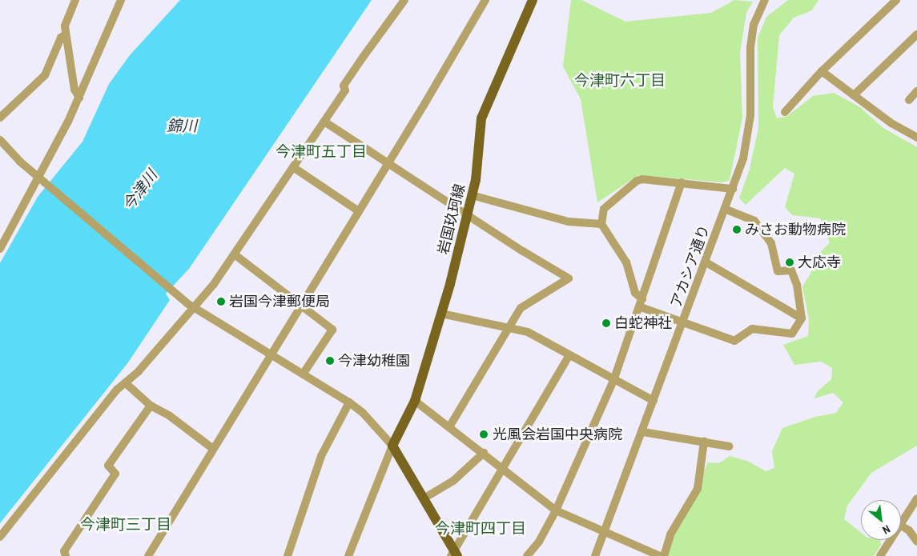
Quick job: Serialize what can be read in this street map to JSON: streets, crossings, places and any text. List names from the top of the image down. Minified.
{"streets":{"main road":["岩国玖珂線"],"street":["アカシア通り"]},"districts":["今津町六丁目","今津町五丁目","今津町三丁目","今津町四丁目"],"water":["錦川","今津川"],"places":["みさお動物病院","大応寺","岩国今津郵便局","白蛇神社","今津幼稚園","光風会岩国中央病院"],"north":"bottom right"}
